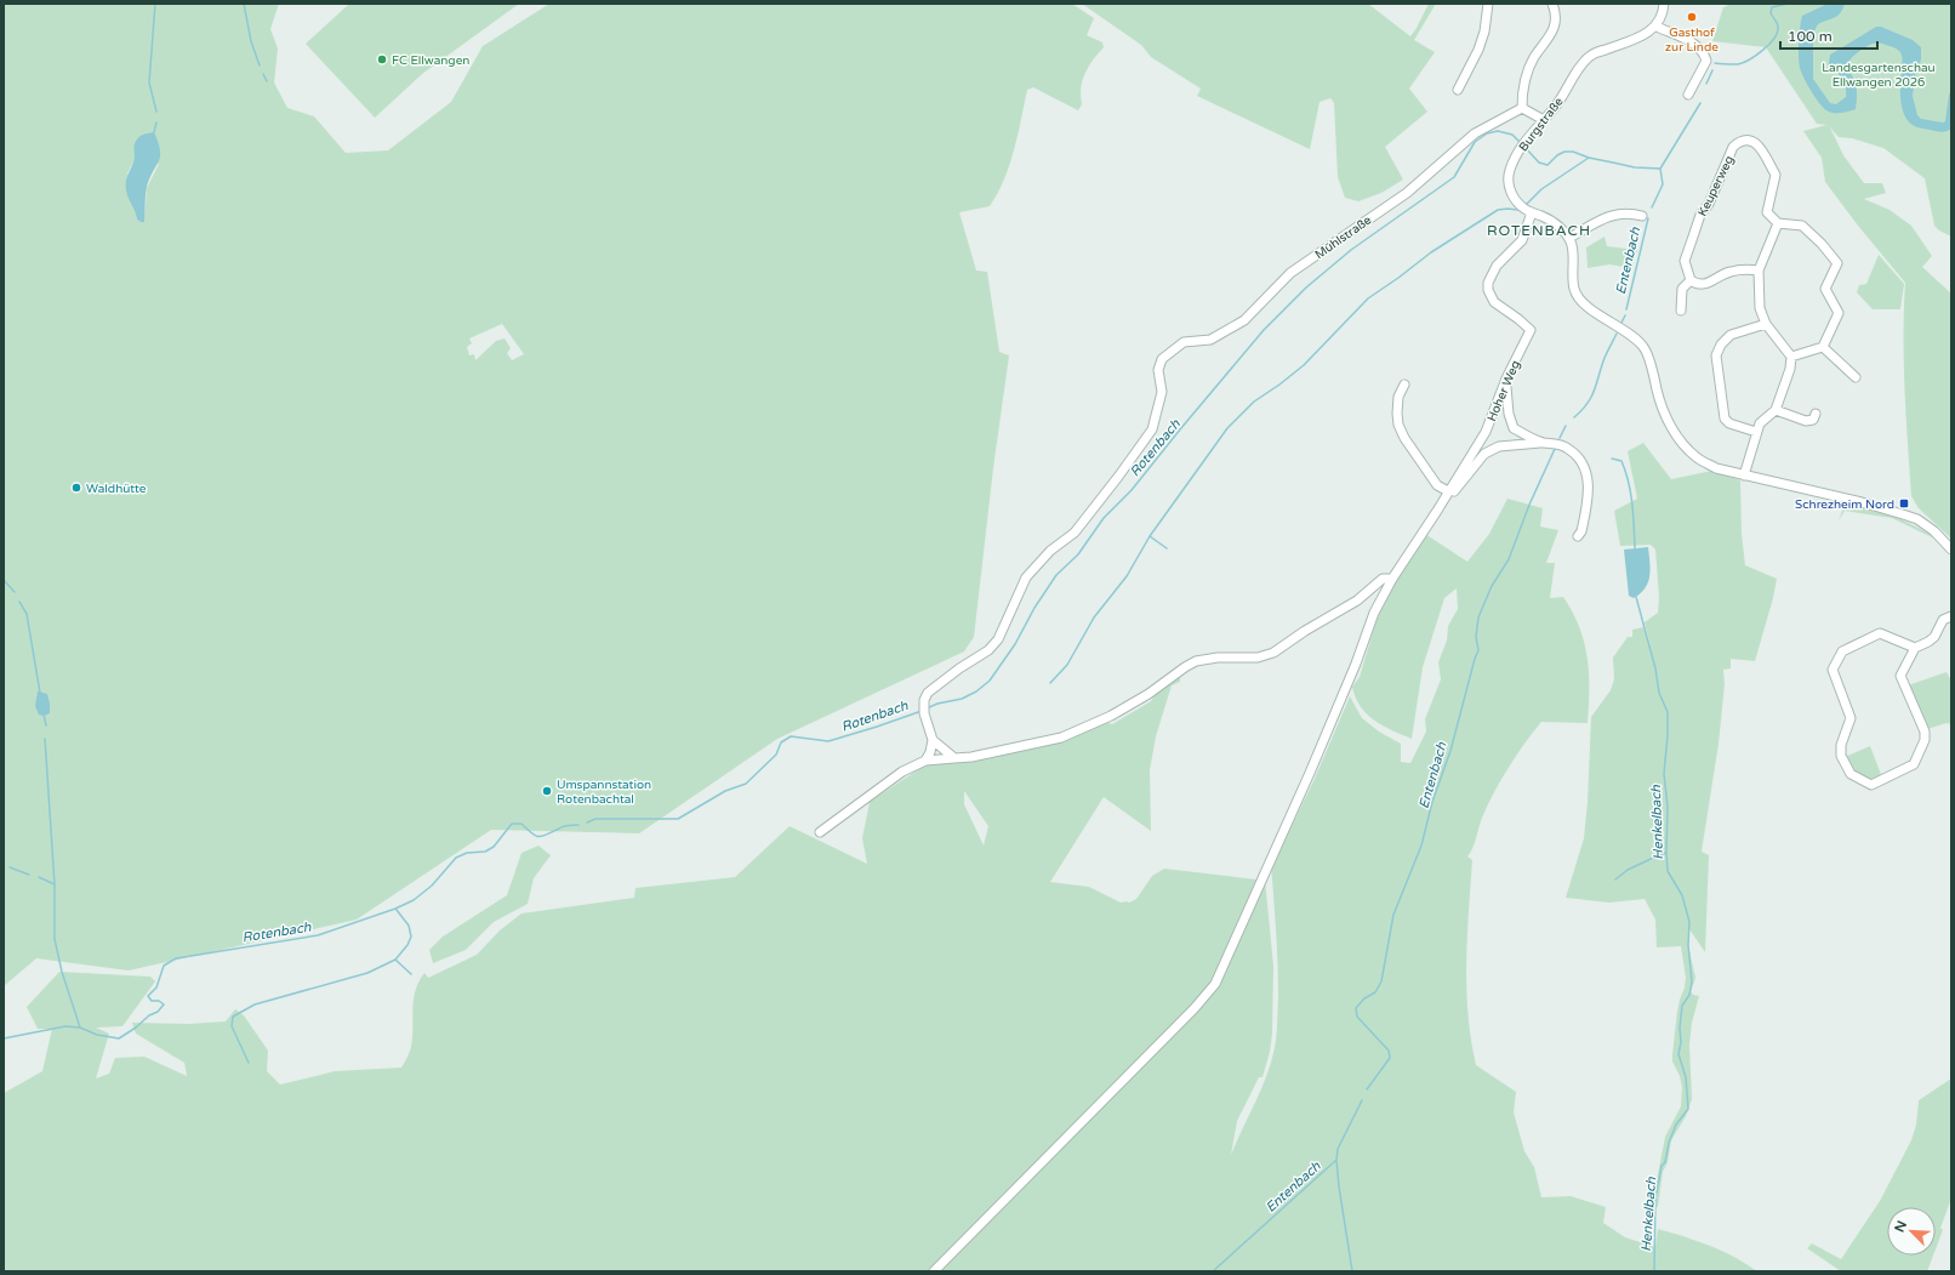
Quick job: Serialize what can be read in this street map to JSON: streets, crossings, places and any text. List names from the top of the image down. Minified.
{"streets":{"street":["Burgstraße","Keuperweg","Mühlstraße","Hoher Weg"]},"crossings":[["Burgstraße","Hoher Weg"]],"districts":["ROTENBACH"],"water":["Entenbach","Rotenbach","Henkelbach"],"parks":["Landesgartenschau Ellwangen 2026"],"places":{"other":["Gasthof zur Linde","FC Ellwangen","Waldhütte","Umspannstation Rotenbachtal"],"transit":["Schrezheim Nord"]},"scale_bar":"100 m","north":"top left"}
